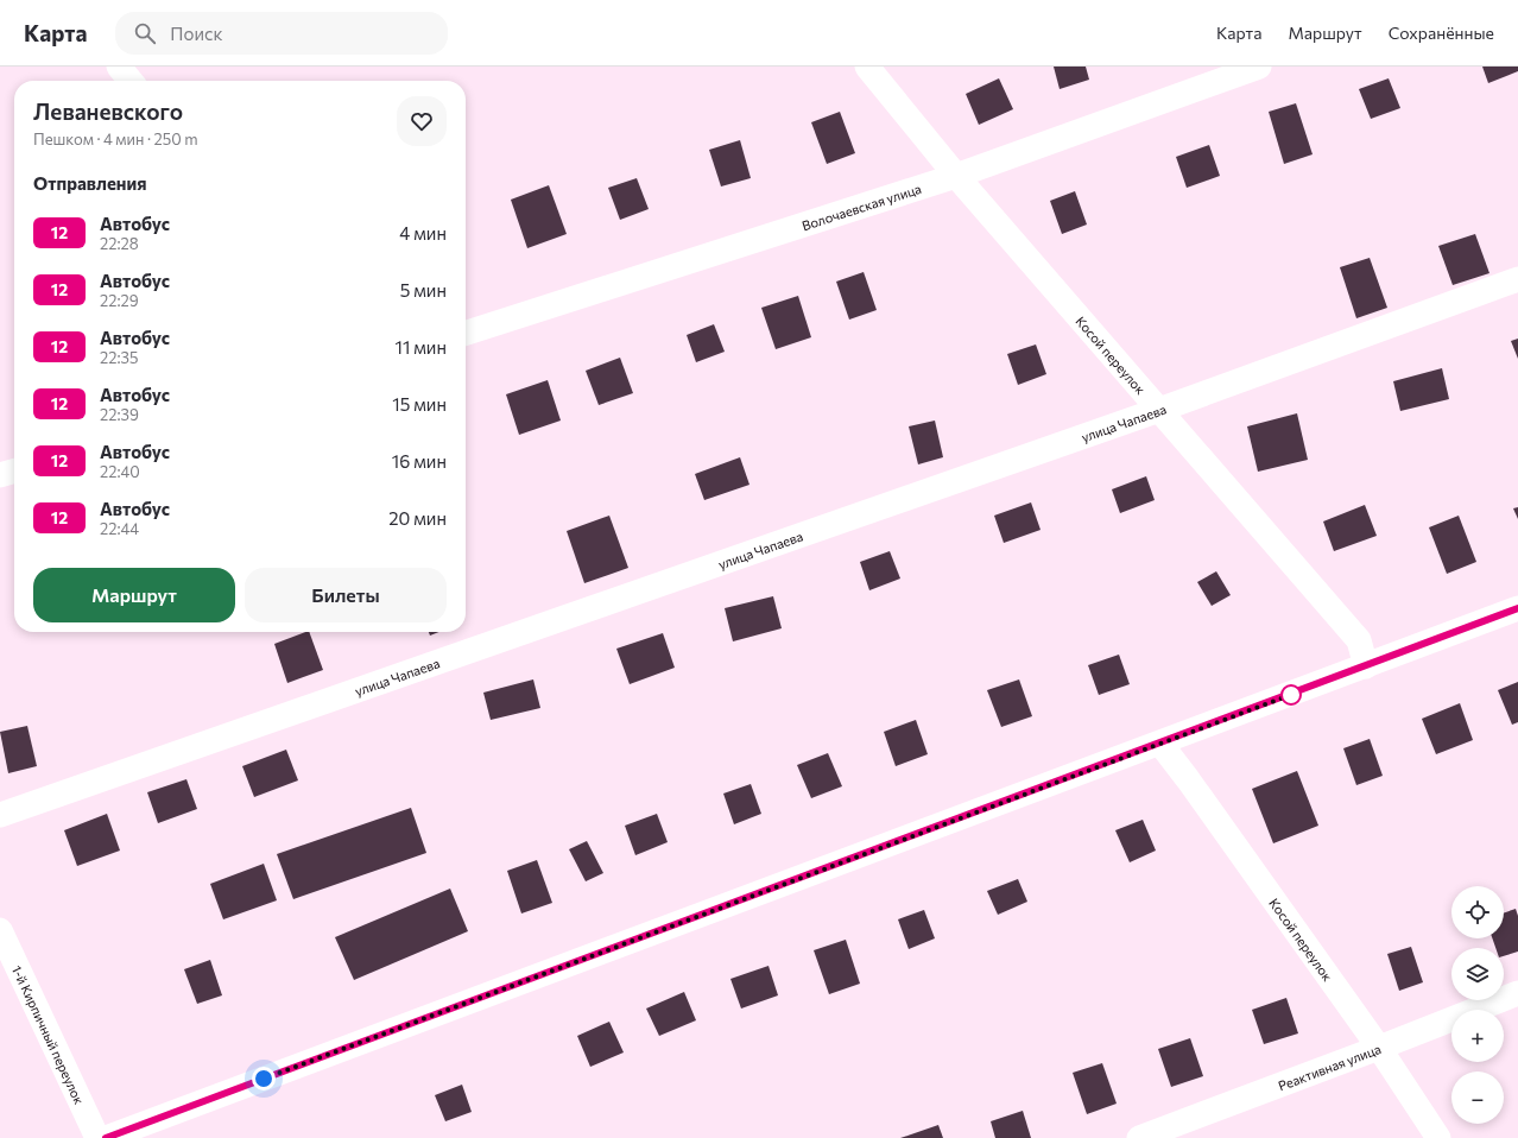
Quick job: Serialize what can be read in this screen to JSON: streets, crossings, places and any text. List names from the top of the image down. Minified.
{"streets":{"street":["Волочаевская улица","Косой переулок","улица Чапаева","1-й Кирпичный переулок","Реактивная улица"]},"crossings":[["Волочаевская улица","Косой переулок"],["Косой переулок","улица Чапаева"],["Косой переулок","Реактивная улица"]],"lines":["bus line 12"],"page":{"header":"Карта","search":"Поиск","nav":["Карта","Маршрут","Сохранённые"],"heading":[["Леваневского","Пешком · 4 мин · 250 m"],"Отправления"],"list":[{"mark":"12","name":"Автобус","note":"22:28","value":"4 мин"},{"mark":"12","name":"Автобус","note":"22:29","value":"5 мин"},{"mark":"12","name":"Автобус","note":"22:35","value":"11 мин"},{"mark":"12","name":"Автобус","note":"22:39","value":"15 мин"},{"mark":"12","name":"Автобус","note":"22:40","value":"16 мин"},{"mark":"12","name":"Автобус","note":"22:44","value":"20 мин"}],"buttons":["Маршрут","Билеты"],"map_buttons":["+","−"]}}
